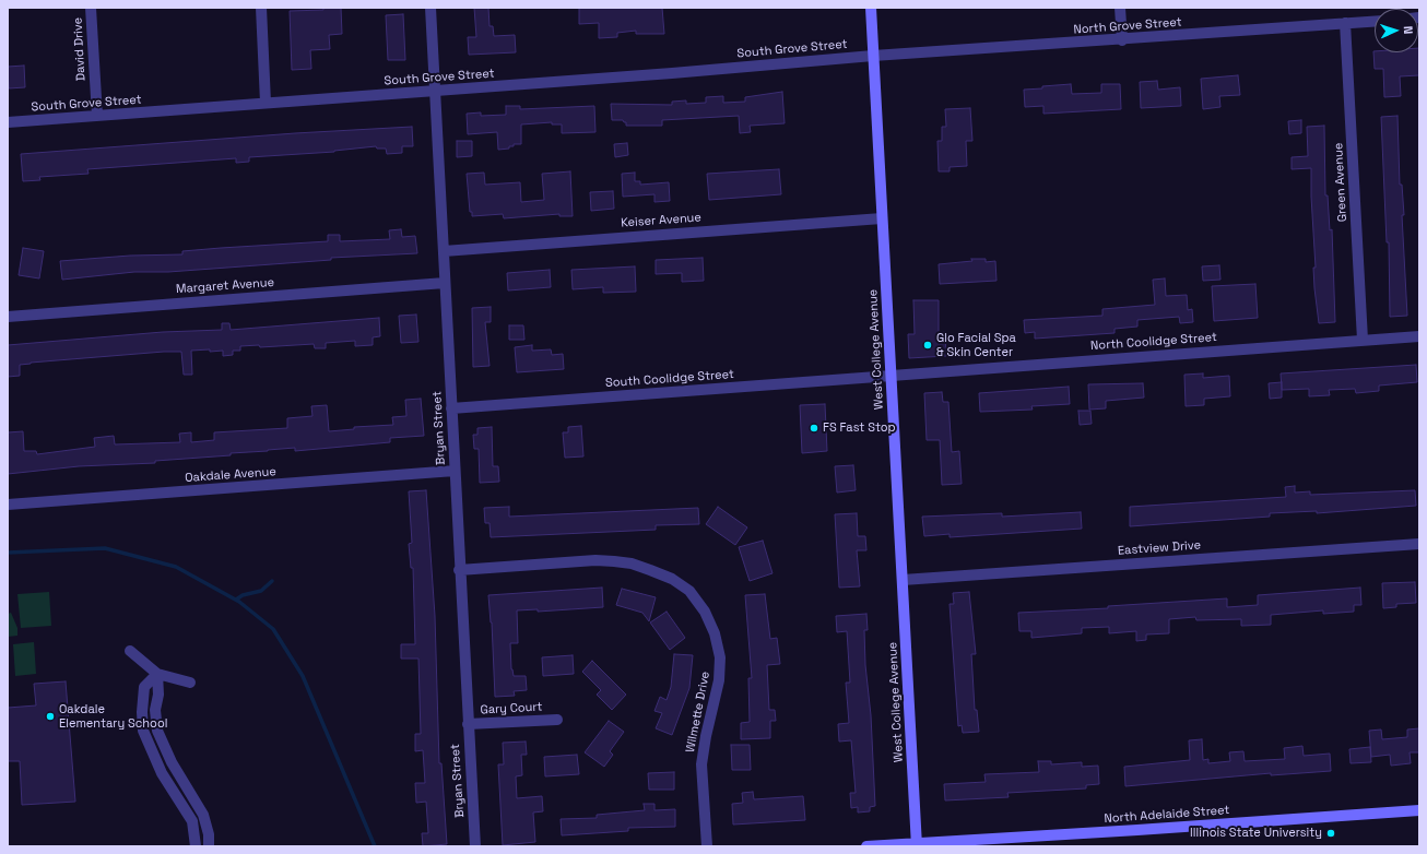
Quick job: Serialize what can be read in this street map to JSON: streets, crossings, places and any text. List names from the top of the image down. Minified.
{"streets":{"main road":["West College Avenue","North Adelaide Street"],"street":["North Grove Street","David Drive","South Grove Street","Green Avenue","Keiser Avenue","Margaret Avenue","North Coolidge Street","South Coolidge Street","Bryan Street","Oakdale Avenue","Eastview Drive","Gary Court","Wilmette Drive"]},"crossings":[["North Grove Street","South Grove Street"],["North Grove Street","Green Avenue"],["North Grove Street","West College Avenue"],["David Drive","South Grove Street"],["South Grove Street","West College Avenue"],["South Grove Street","Bryan Street"],["Green Avenue","North Coolidge Street"],["Keiser Avenue","West College Avenue"],["Keiser Avenue","Bryan Street"],["Margaret Avenue","Bryan Street"],["North Coolidge Street","West College Avenue"],["North Coolidge Street","South Coolidge Street"],["West College Avenue","South Coolidge Street"],["West College Avenue","Eastview Drive"],["West College Avenue","North Adelaide Street"],["South Coolidge Street","Bryan Street"],["Bryan Street","Oakdale Avenue"],["Bryan Street","Gary Court"],["Bryan Street","Wilmette Drive"]],"places":["Glo Facial Spa & Skin Center","FS Fast Stop","Oakdale Elementary School","Illinois State University"],"north":"right"}
